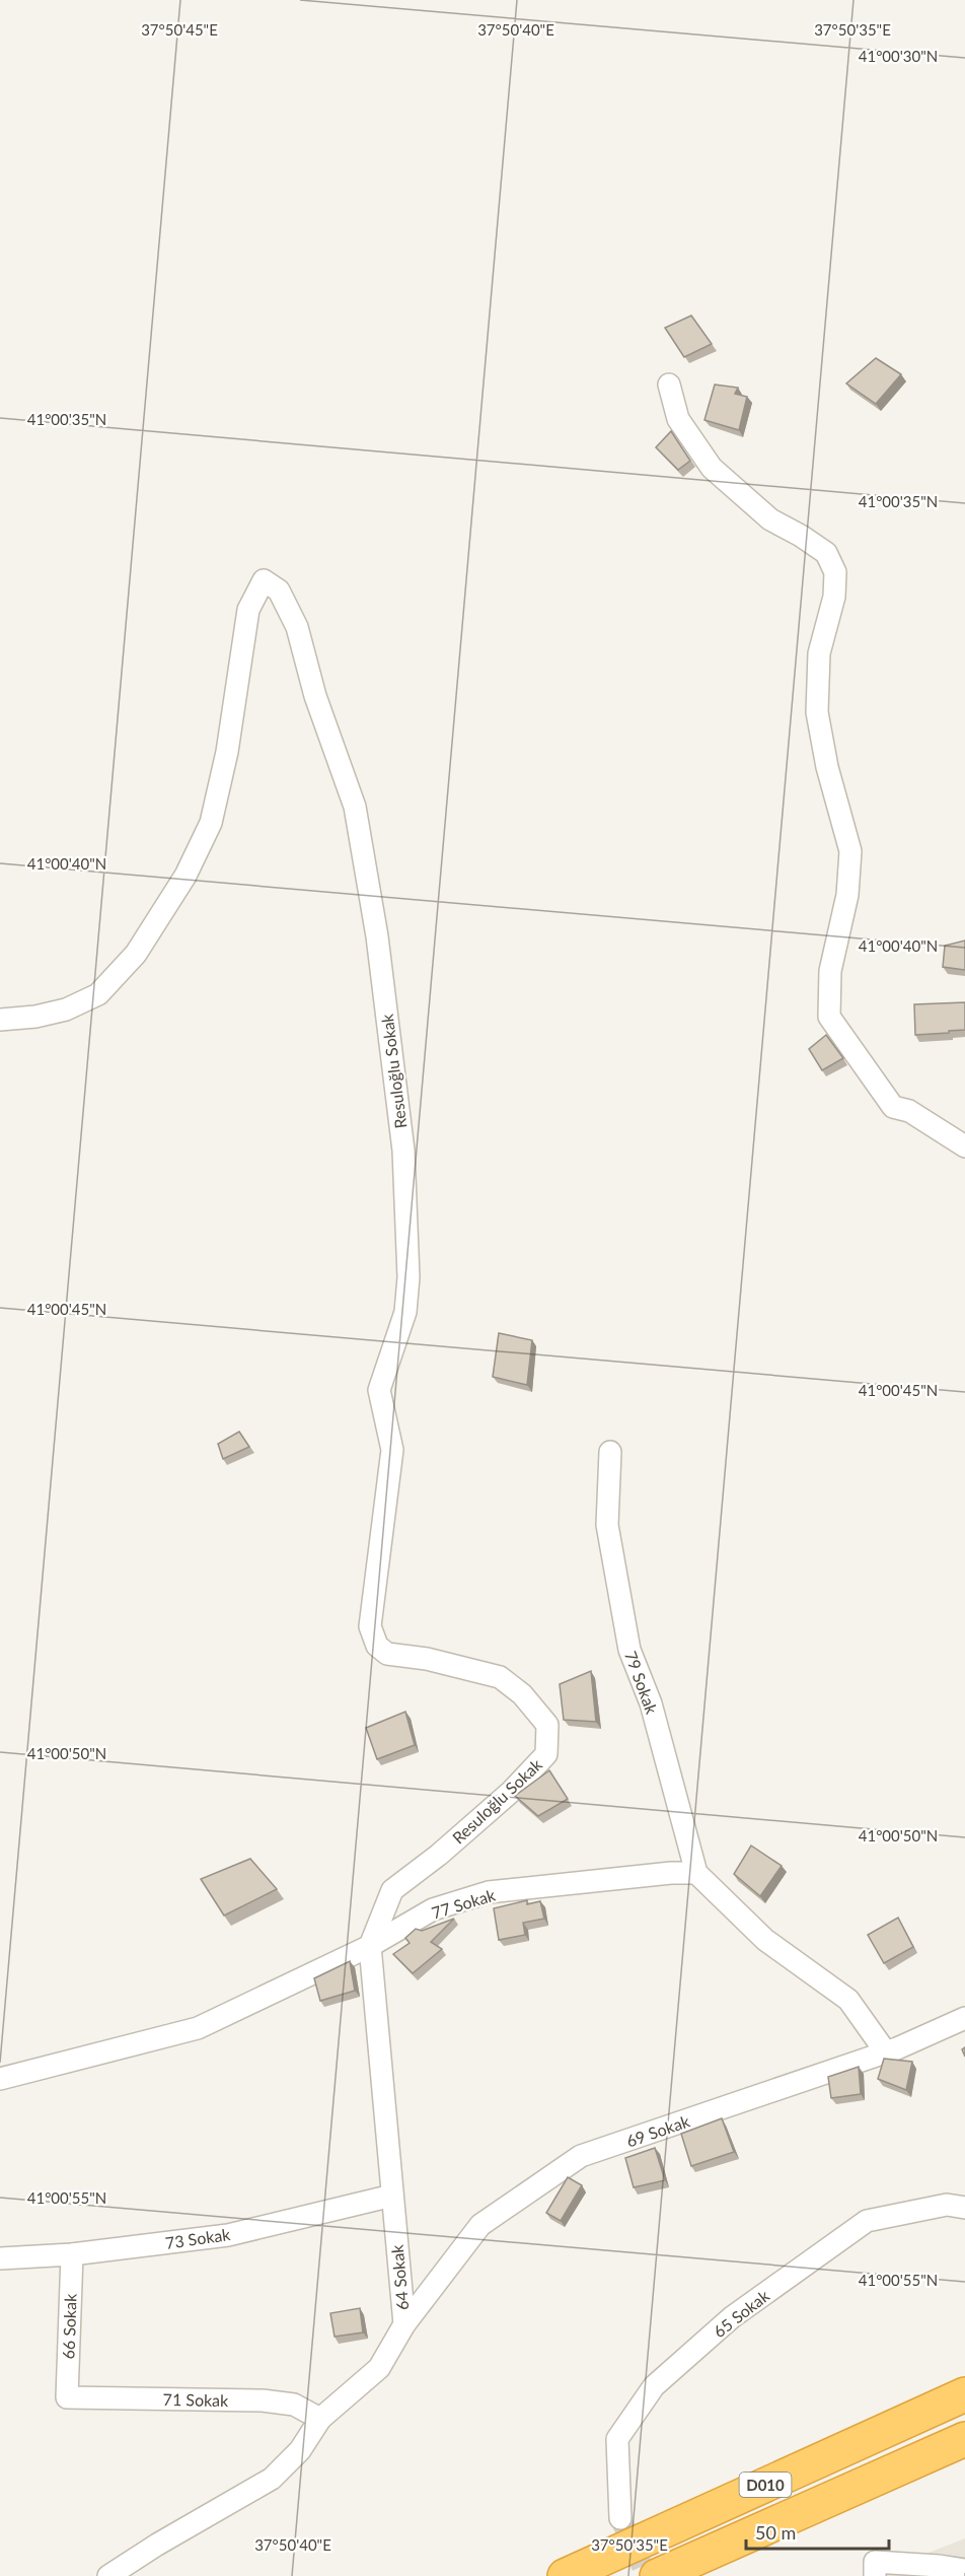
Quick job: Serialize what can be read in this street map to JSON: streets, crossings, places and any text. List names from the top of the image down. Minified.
{"streets":{"highway":["D010"],"street":["Resuloğlu Sokak","79 Sokak","77 Sokak","69 Sokak","73 Sokak","64 Sokak","65 Sokak","66 Sokak","71 Sokak"]},"crossings":[["Resuloğlu Sokak","77 Sokak"],["Resuloğlu Sokak","64 Sokak"],["79 Sokak","77 Sokak"],["77 Sokak","64 Sokak"],["69 Sokak","64 Sokak"],["73 Sokak","64 Sokak"],["73 Sokak","66 Sokak"],["64 Sokak","71 Sokak"],["66 Sokak","71 Sokak"]],"scale_bar":"50 m","coordinates":["37°50'45\"E","37°50'40\"E","37°50'35\"E","41°00'30\"N","41°00'35\"N","41°00'40\"N","41°00'45\"N","41°00'50\"N","41°00'55\"N"]}
